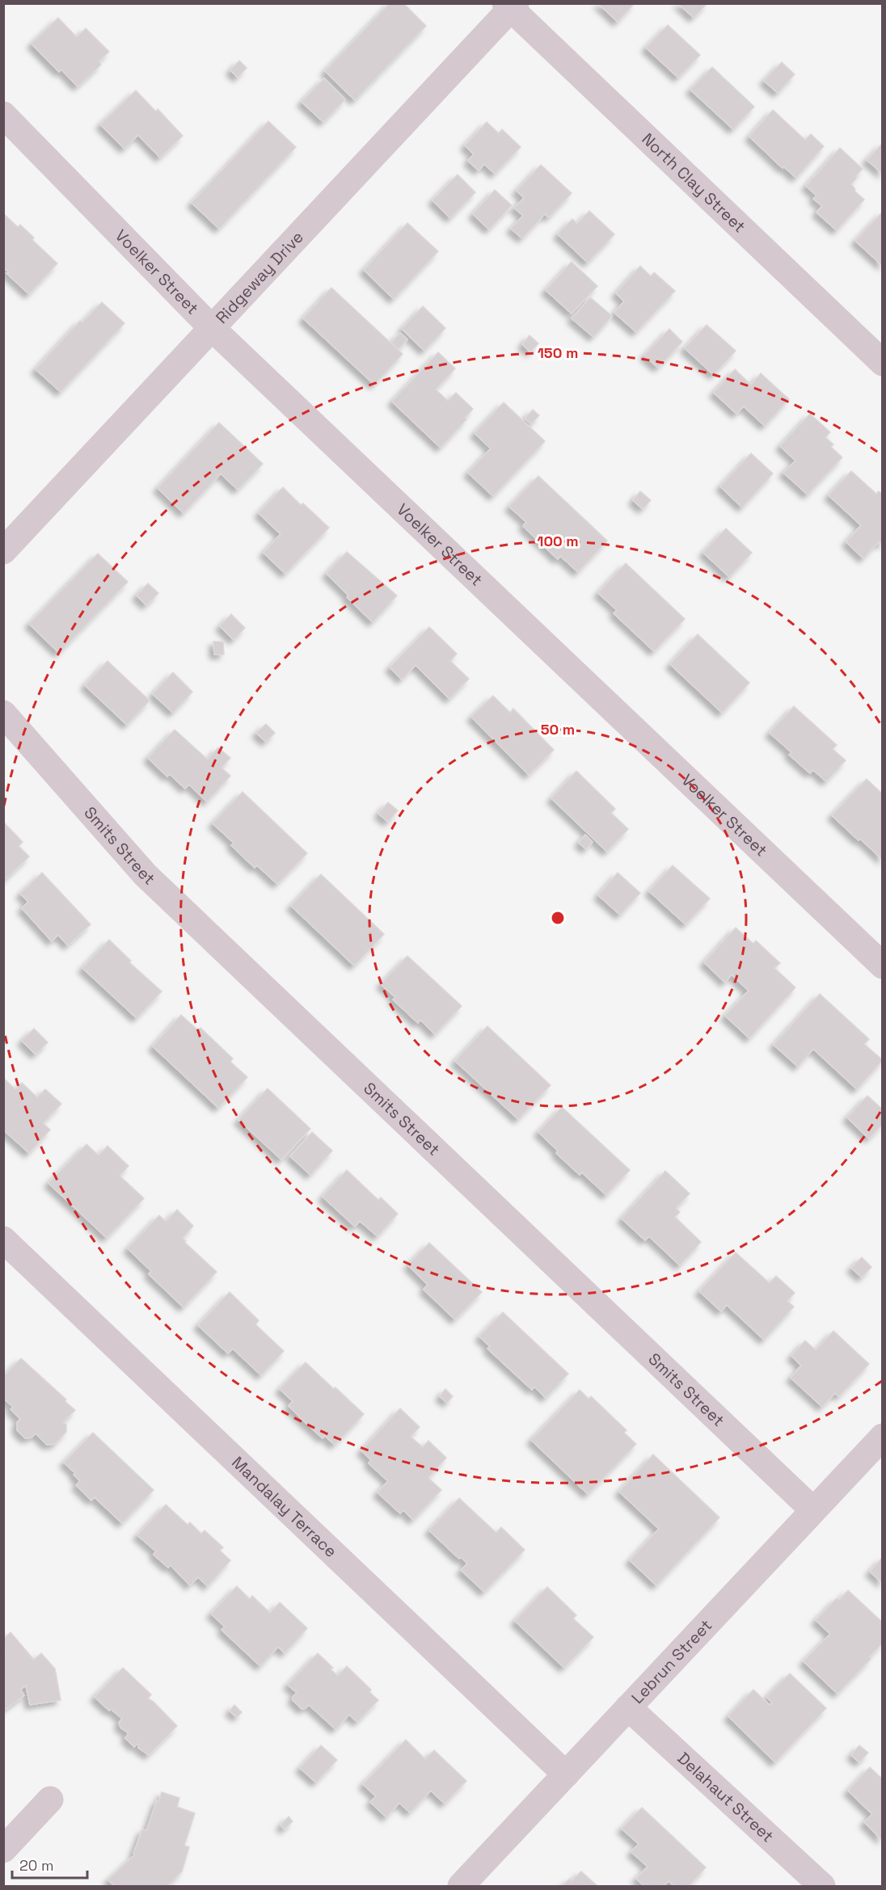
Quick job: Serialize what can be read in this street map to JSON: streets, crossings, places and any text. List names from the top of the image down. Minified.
{"streets":{"street":["North Clay Street","Voelker Street","Ridgeway Drive","Smits Street","Mandalay Terrace","Lebrun Street","Delahaut Street"]},"crossings":[["North Clay Street","Ridgeway Drive"],["Voelker Street","Ridgeway Drive"],["Smits Street","Lebrun Street"],["Mandalay Terrace","Lebrun Street"],["Lebrun Street","Delahaut Street"]],"scale_bar":"20 m","rings":["150 m","100 m","50 m"]}
